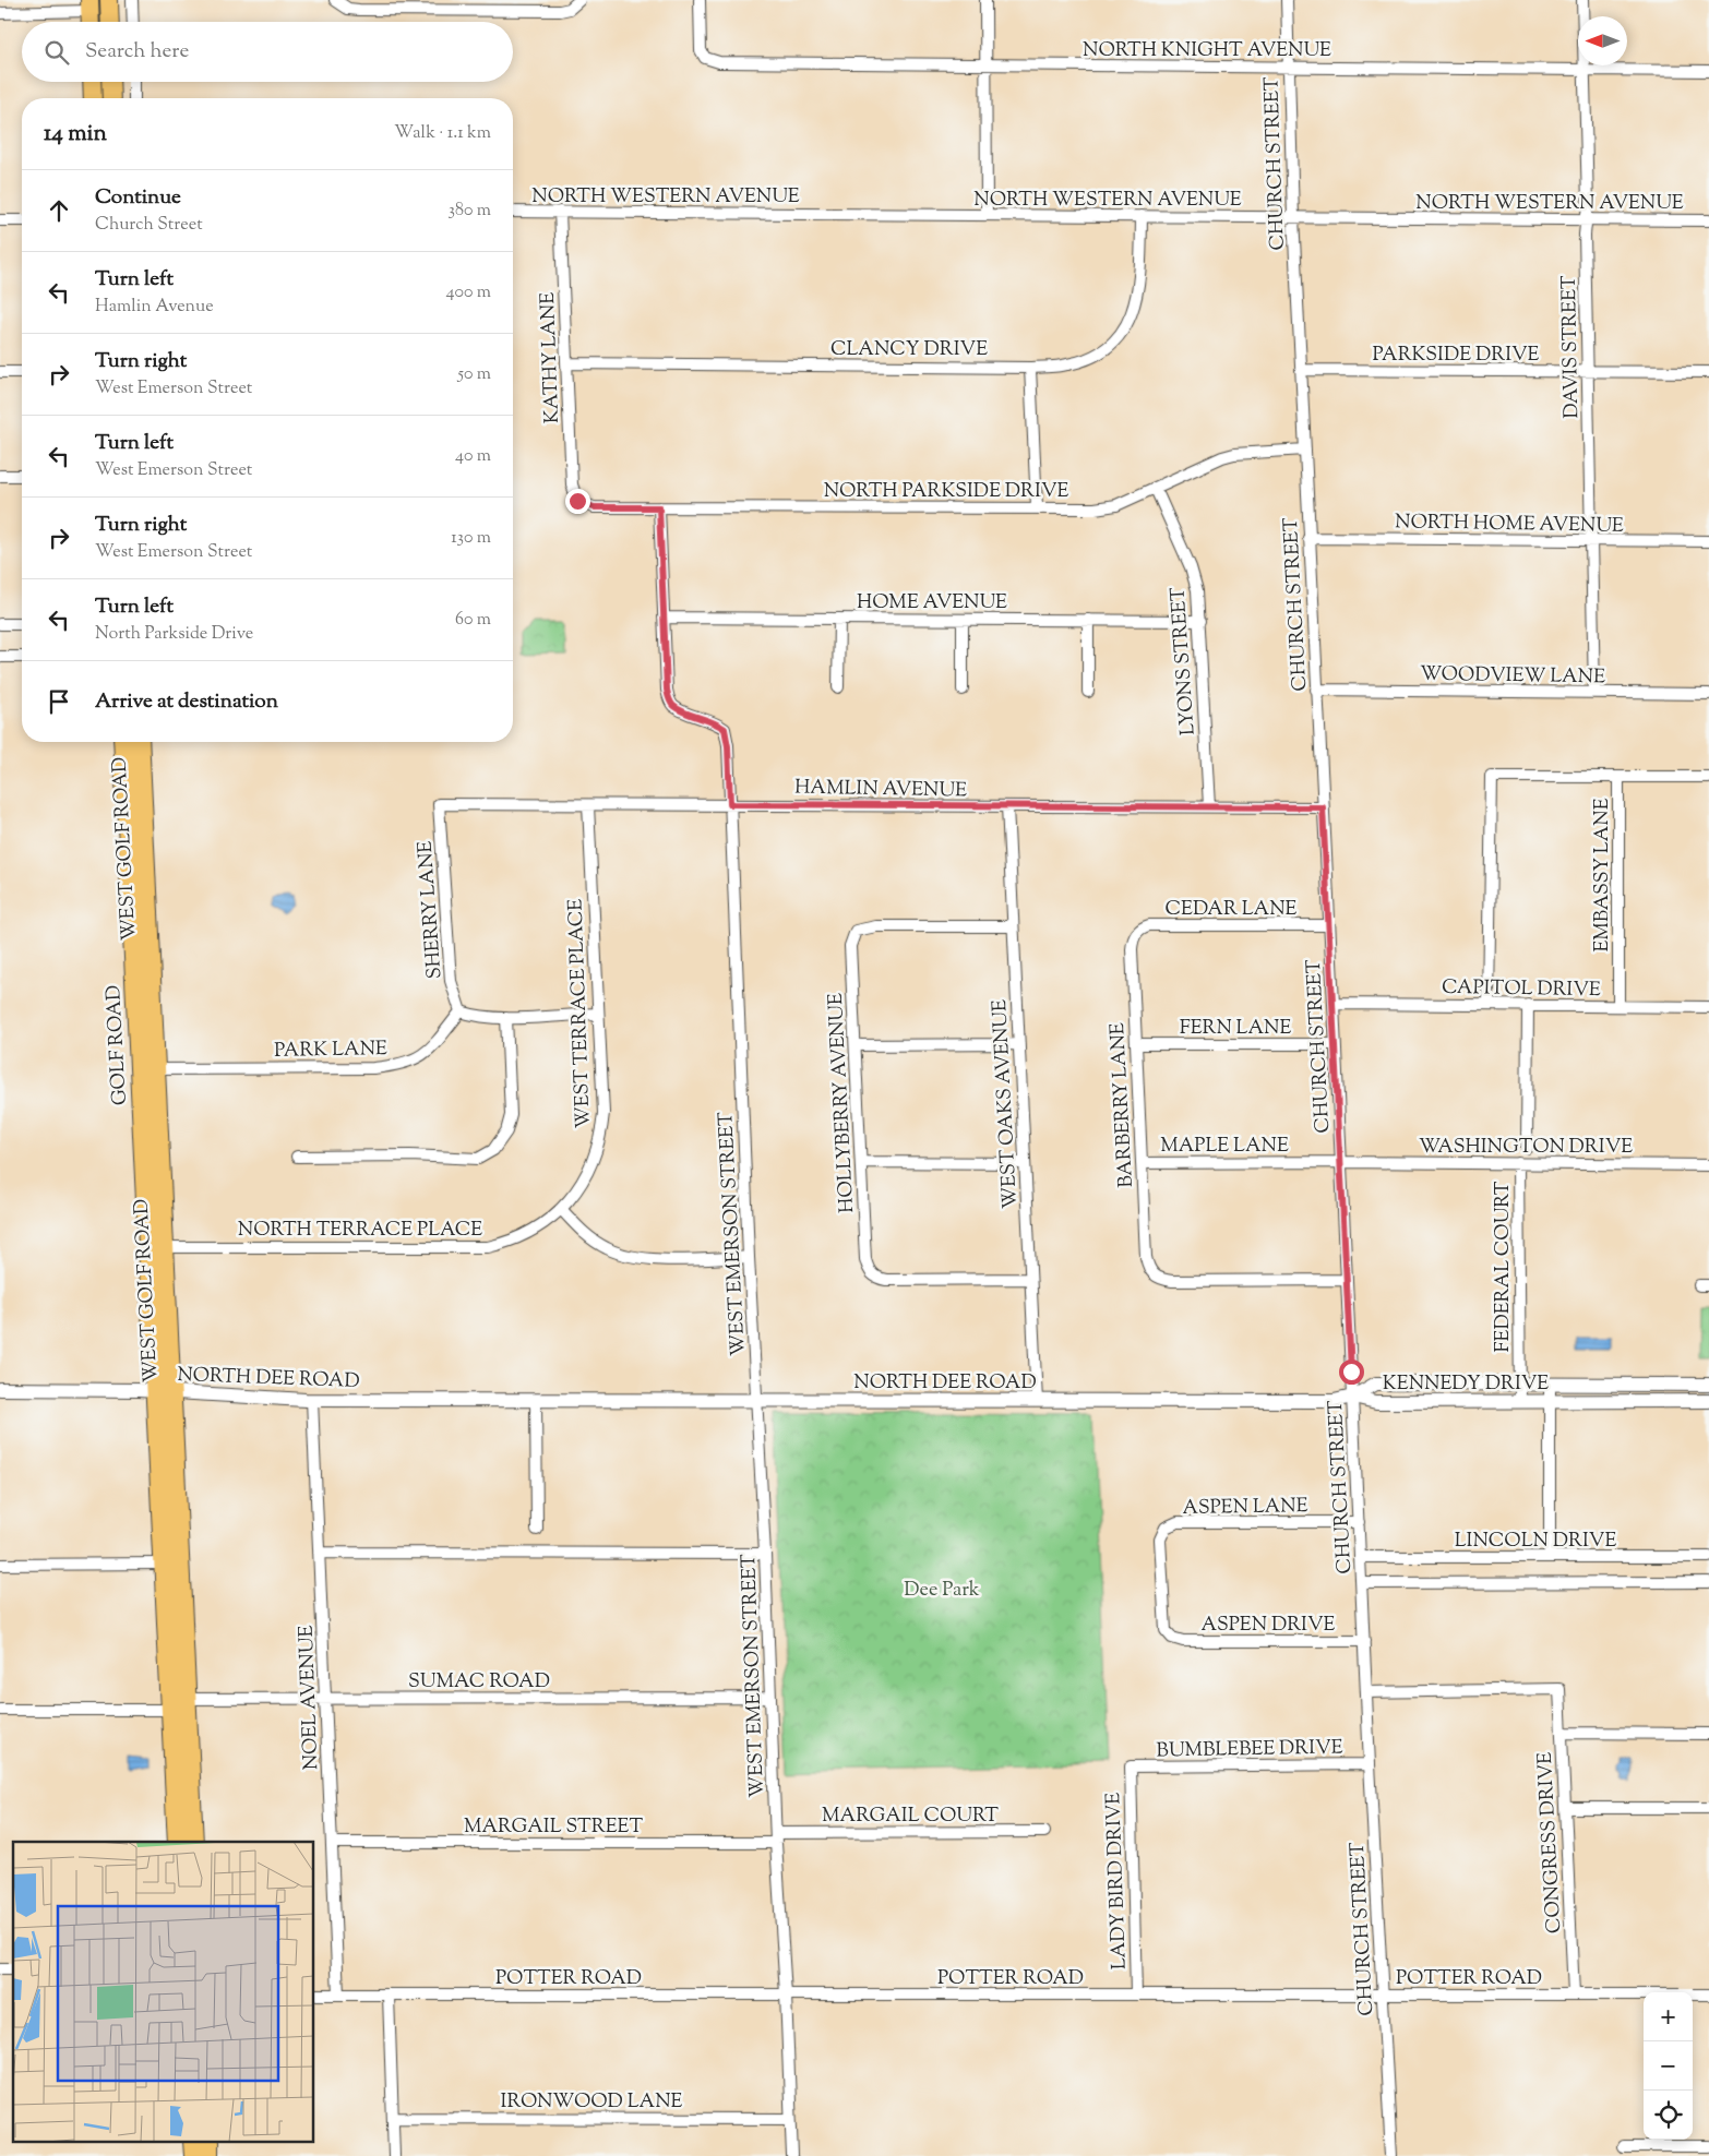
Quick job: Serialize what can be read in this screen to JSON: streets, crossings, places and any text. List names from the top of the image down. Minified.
{"streets":{"main road":["WEST GOLF ROAD","GOLF ROAD"],"street":["NORTH KNIGHT AVENUE","CHURCH STREET","NORTH WESTERN AVENUE","DAVIS STREET","CLANCY DRIVE","PARKSIDE DRIVE","KATHY LANE","NORTH PARKSIDE DRIVE","NORTH HOME AVENUE","HOME AVENUE","LYONS STREET","WOODVIEW LANE","HAMLIN AVENUE","EMBASSY LANE","CEDAR LANE","SHERRY LANE","CAPITOL DRIVE","WEST TERRACE PLACE","FERN LANE","PARK LANE","HOLLYBERRY AVENUE","WEST OAKS AVENUE","BARBERRY LANE","MAPLE LANE","WASHINGTON DRIVE","NORTH TERRACE PLACE","WEST EMERSON STREET","FEDERAL COURT","NORTH DEE ROAD","KENNEDY DRIVE","ASPEN LANE","LINCOLN DRIVE","ASPEN DRIVE","SUMAC ROAD","NOEL AVENUE","BUMBLEBEE DRIVE","MARGAIL COURT","MARGAIL STREET","CONGRESS DRIVE","LADY BIRD DRIVE","POTTER ROAD","IRONWOOD LANE"]},"crossings":[["NORTH KNIGHT AVENUE","CHURCH STREET"],["NORTH KNIGHT AVENUE","DAVIS STREET"],["CHURCH STREET","NORTH WESTERN AVENUE"],["CHURCH STREET","PARKSIDE DRIVE"],["CHURCH STREET","NORTH PARKSIDE DRIVE"],["CHURCH STREET","NORTH HOME AVENUE"],["CHURCH STREET","WOODVIEW LANE"],["CHURCH STREET","HAMLIN AVENUE"],["CHURCH STREET","CEDAR LANE"],["CHURCH STREET","CAPITOL DRIVE"],["CHURCH STREET","FERN LANE"],["CHURCH STREET","BARBERRY LANE"],["CHURCH STREET","MAPLE LANE"],["CHURCH STREET","WASHINGTON DRIVE"],["CHURCH STREET","NORTH DEE ROAD"],["CHURCH STREET","KENNEDY DRIVE"],["CHURCH STREET","ASPEN LANE"],["CHURCH STREET","LINCOLN DRIVE"],["CHURCH STREET","ASPEN DRIVE"],["CHURCH STREET","BUMBLEBEE DRIVE"],["CHURCH STREET","CONGRESS DRIVE"],["CHURCH STREET","POTTER ROAD"],["NORTH WESTERN AVENUE","DAVIS STREET"],["NORTH WESTERN AVENUE","CLANCY DRIVE"],["NORTH WESTERN AVENUE","KATHY LANE"],["DAVIS STREET","PARKSIDE DRIVE"],["DAVIS STREET","NORTH HOME AVENUE"],["DAVIS STREET","WOODVIEW LANE"],["CLANCY DRIVE","KATHY LANE"],["KATHY LANE","NORTH PARKSIDE DRIVE"],["NORTH PARKSIDE DRIVE","LYONS STREET"],["NORTH PARKSIDE DRIVE","WEST EMERSON STREET"],["HOME AVENUE","LYONS STREET"],["HOME AVENUE","WEST EMERSON STREET"],["LYONS STREET","HAMLIN AVENUE"],["HAMLIN AVENUE","SHERRY LANE"],["HAMLIN AVENUE","WEST TERRACE PLACE"],["HAMLIN AVENUE","WEST OAKS AVENUE"],["HAMLIN AVENUE","WEST EMERSON STREET"],["WEST GOLF ROAD","GOLF ROAD"],["WEST GOLF ROAD","PARK LANE"],["WEST GOLF ROAD","NORTH TERRACE PLACE"],["WEST GOLF ROAD","NORTH DEE ROAD"],["WEST GOLF ROAD","SUMAC ROAD"],["EMBASSY LANE","CAPITOL DRIVE"],["CEDAR LANE","BARBERRY LANE"],["SHERRY LANE","PARK LANE"],["WEST TERRACE PLACE","NORTH TERRACE PLACE"],["FERN LANE","BARBERRY LANE"],["GOLF ROAD","PARK LANE"],["HOLLYBERRY AVENUE","WEST OAKS AVENUE"],["WEST OAKS AVENUE","NORTH DEE ROAD"],["BARBERRY LANE","MAPLE LANE"],["MAPLE LANE","WASHINGTON DRIVE"],["WASHINGTON DRIVE","FEDERAL COURT"],["WEST EMERSON STREET","NORTH DEE ROAD"],["WEST EMERSON STREET","SUMAC ROAD"],["WEST EMERSON STREET","MARGAIL COURT"],["WEST EMERSON STREET","MARGAIL STREET"],["WEST EMERSON STREET","POTTER ROAD"],["WEST EMERSON STREET","IRONWOOD LANE"],["FEDERAL COURT","KENNEDY DRIVE"],["NORTH DEE ROAD","KENNEDY DRIVE"],["NORTH DEE ROAD","NOEL AVENUE"],["ASPEN LANE","ASPEN DRIVE"],["SUMAC ROAD","NOEL AVENUE"],["NOEL AVENUE","MARGAIL STREET"],["NOEL AVENUE","POTTER ROAD"],["BUMBLEBEE DRIVE","LADY BIRD DRIVE"],["MARGAIL COURT","MARGAIL STREET"],["CONGRESS DRIVE","POTTER ROAD"],["LADY BIRD DRIVE","POTTER ROAD"]],"parks":["Dee Park"],"north":"left","page":{"search":"Search here","heading":["14 min","Walk · 1.1 km"],"list":[["Continue","Church Street","380 m"],["Turn left","Hamlin Avenue","400 m"],["Turn right","West Emerson Street","50 m"],["Turn left","West Emerson Street","40 m"],["Turn right","West Emerson Street","130 m"],["Turn left","North Parkside Drive","60 m"],"Arrive at destination"],"map_buttons":["+","−"]}}
